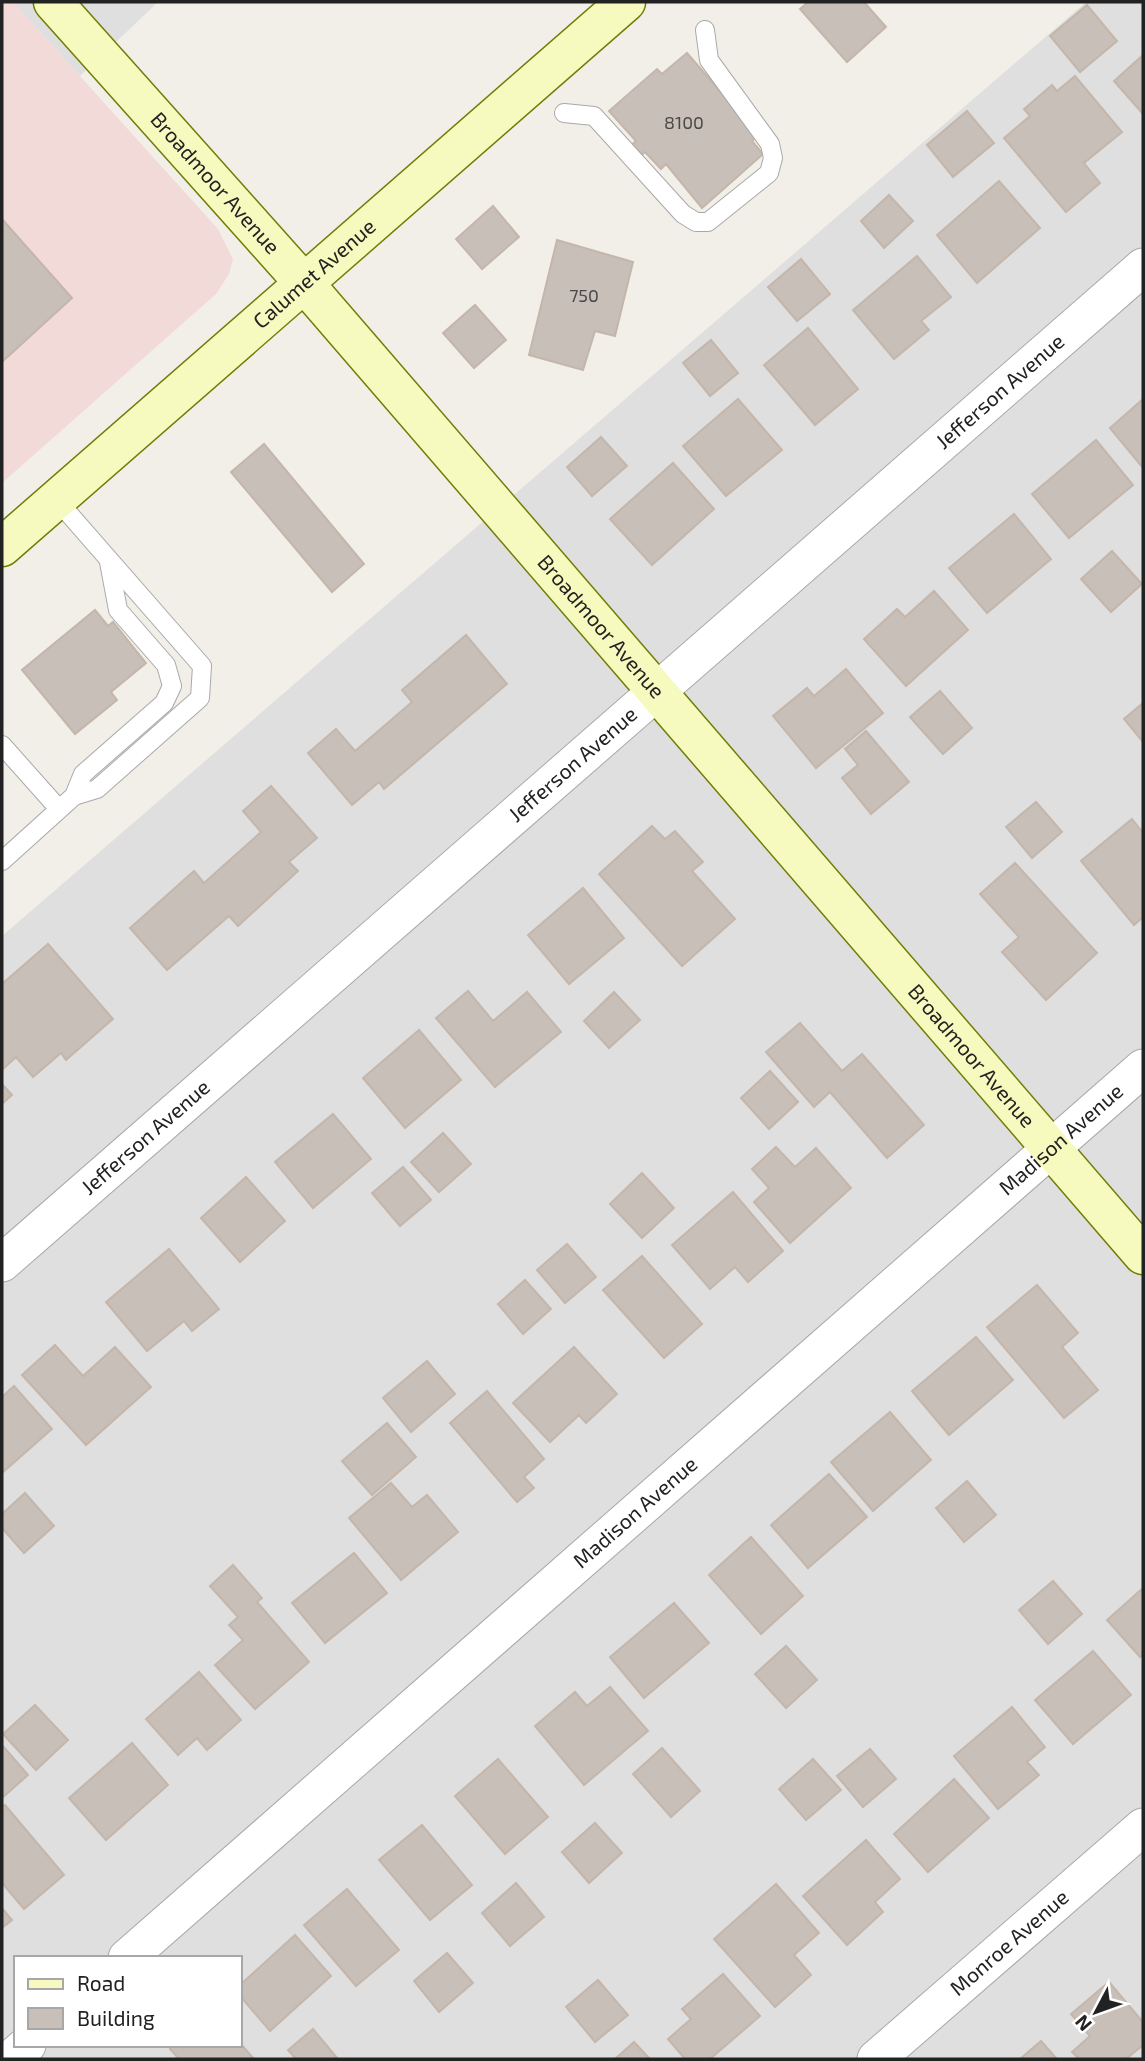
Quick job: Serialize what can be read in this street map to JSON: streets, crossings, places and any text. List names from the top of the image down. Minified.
{"streets":{"street":["Broadmoor Avenue","Calumet Avenue","Jefferson Avenue","Madison Avenue","Monroe Avenue"]},"crossings":[["Broadmoor Avenue","Calumet Avenue"],["Broadmoor Avenue","Jefferson Avenue"],["Broadmoor Avenue","Madison Avenue"]],"house_numbers":["8100","750"],"legend":["Road","Building"],"north":"bottom left"}
